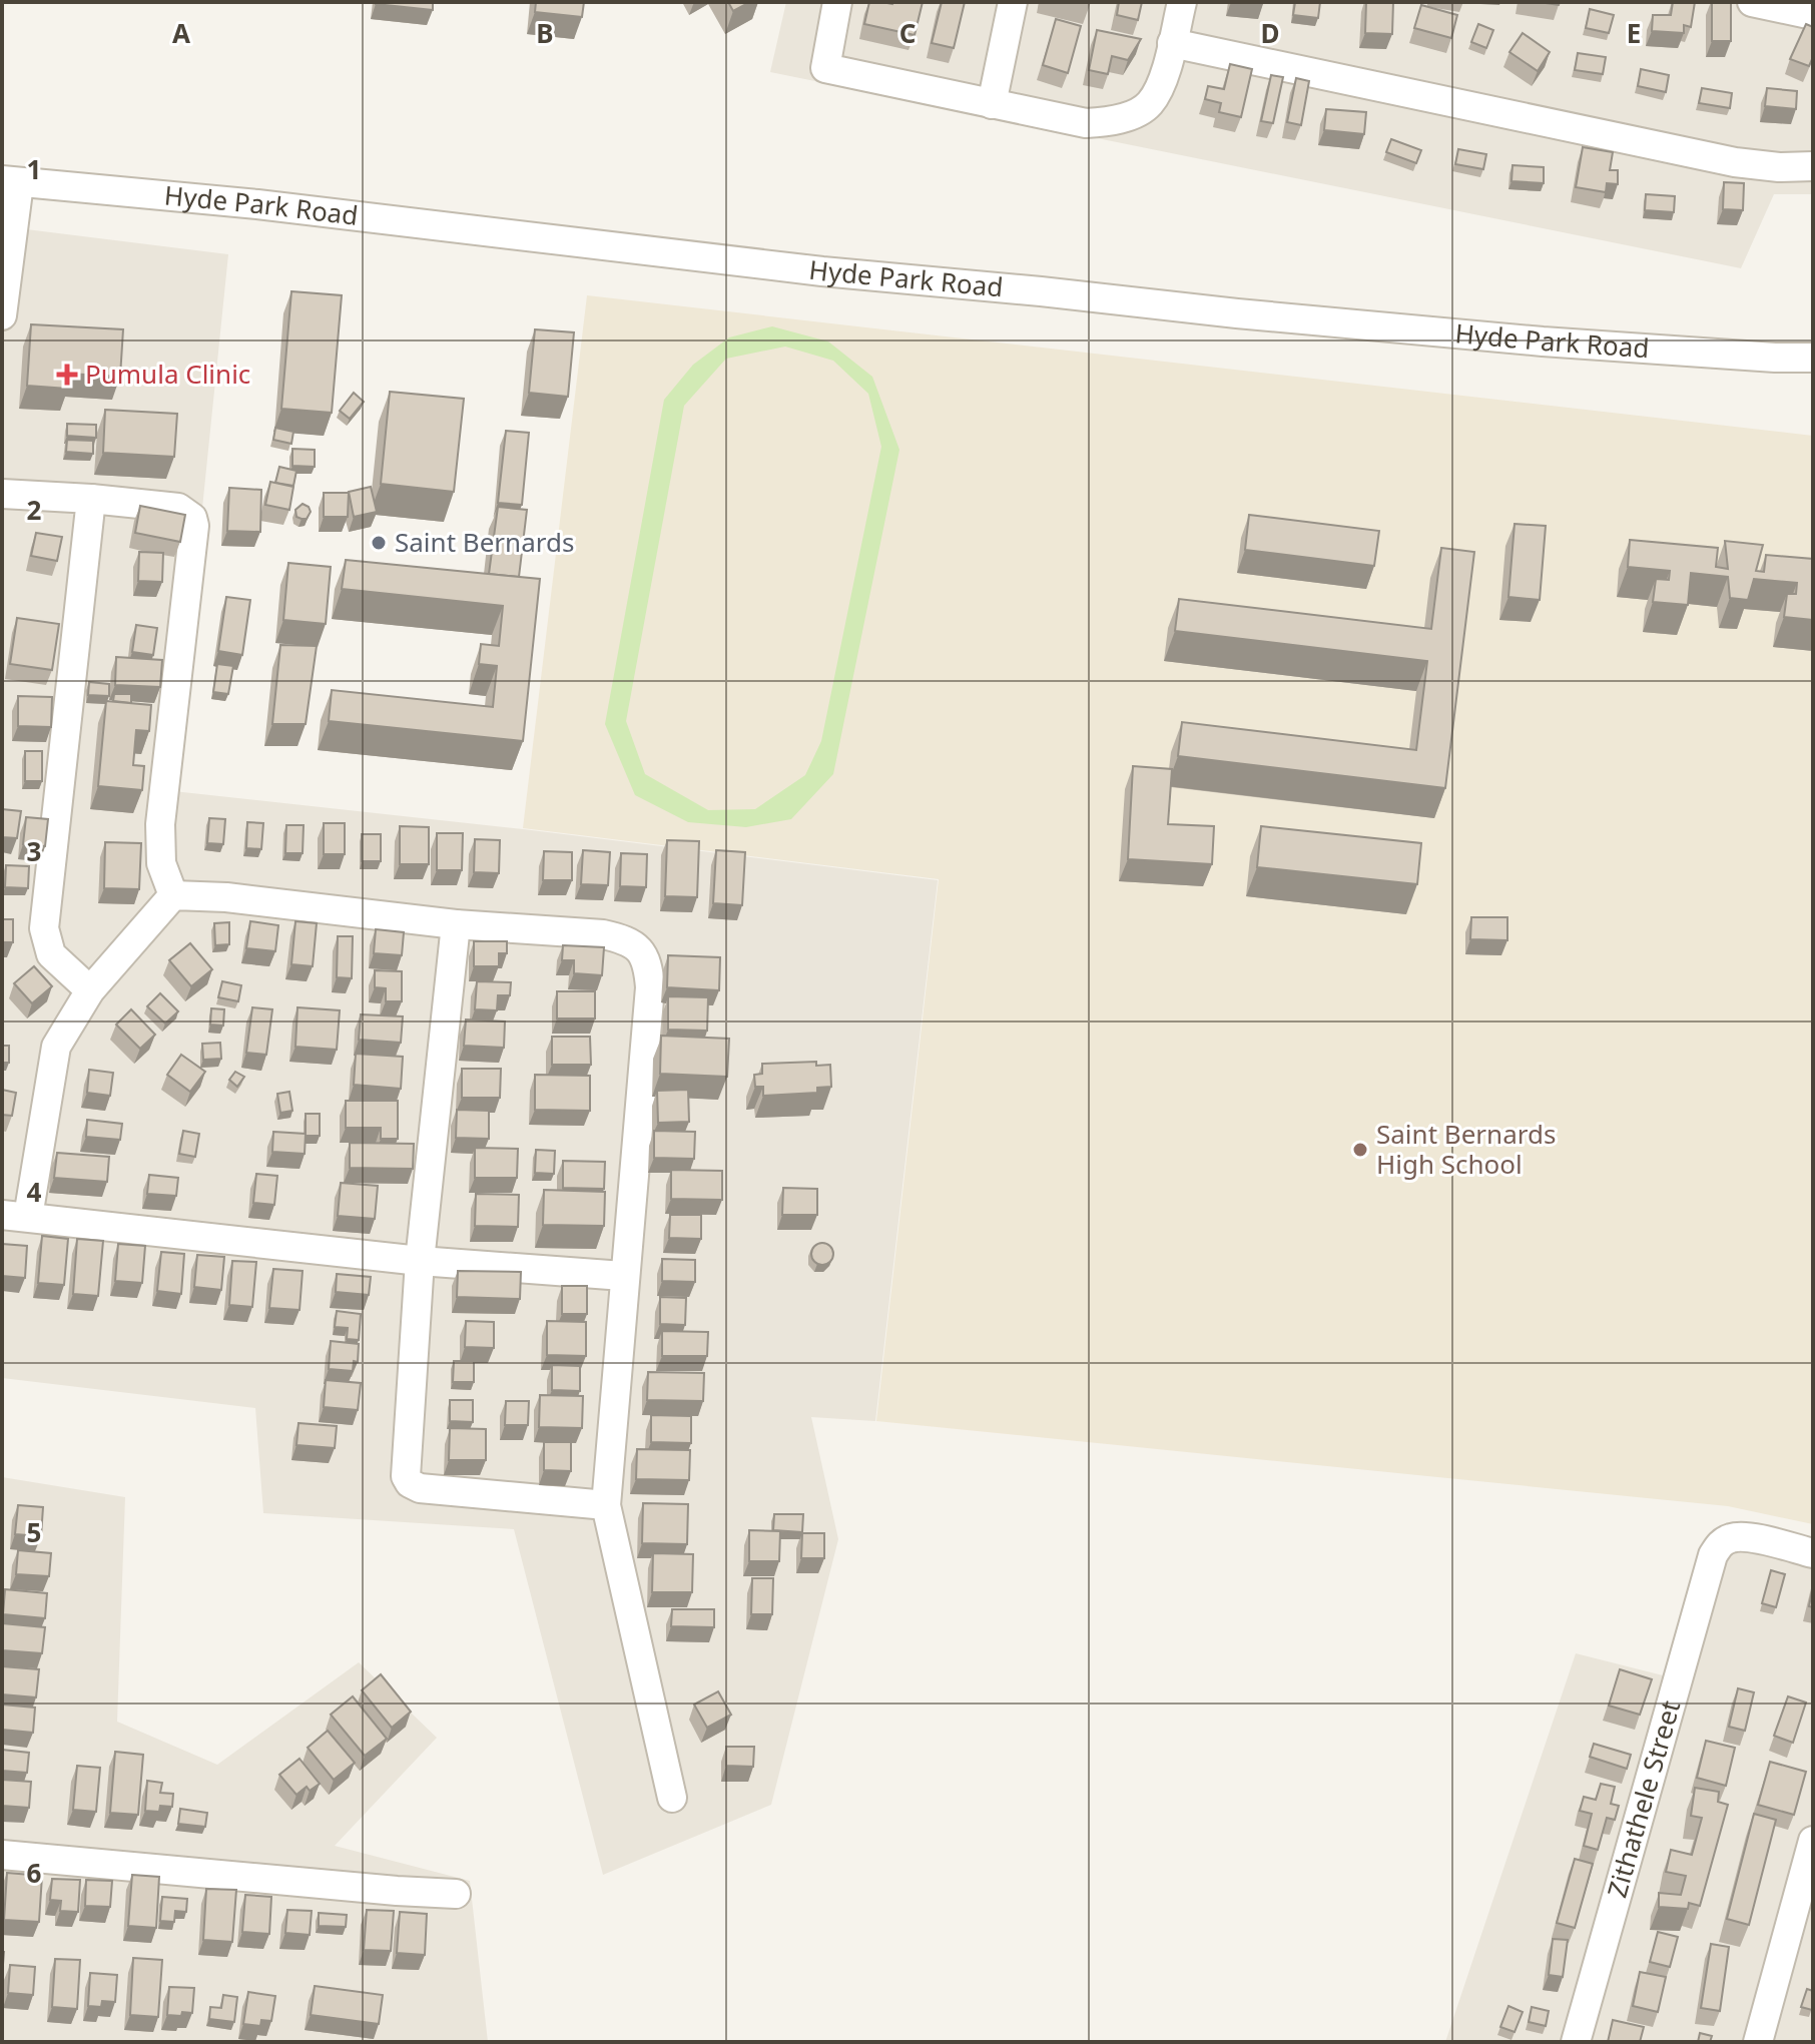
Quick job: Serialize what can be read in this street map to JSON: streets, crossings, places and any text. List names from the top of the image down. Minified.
{"streets":{"street":["Hyde Park Road","Zithathele Street"]},"places":{"health":["Pumula Clinic"],"other":["Saint Bernards","Saint Bernards High School"]},"grid":{"columns":["A","B","C","D","E"],"rows":["1","2","3","4","5","6"]}}
